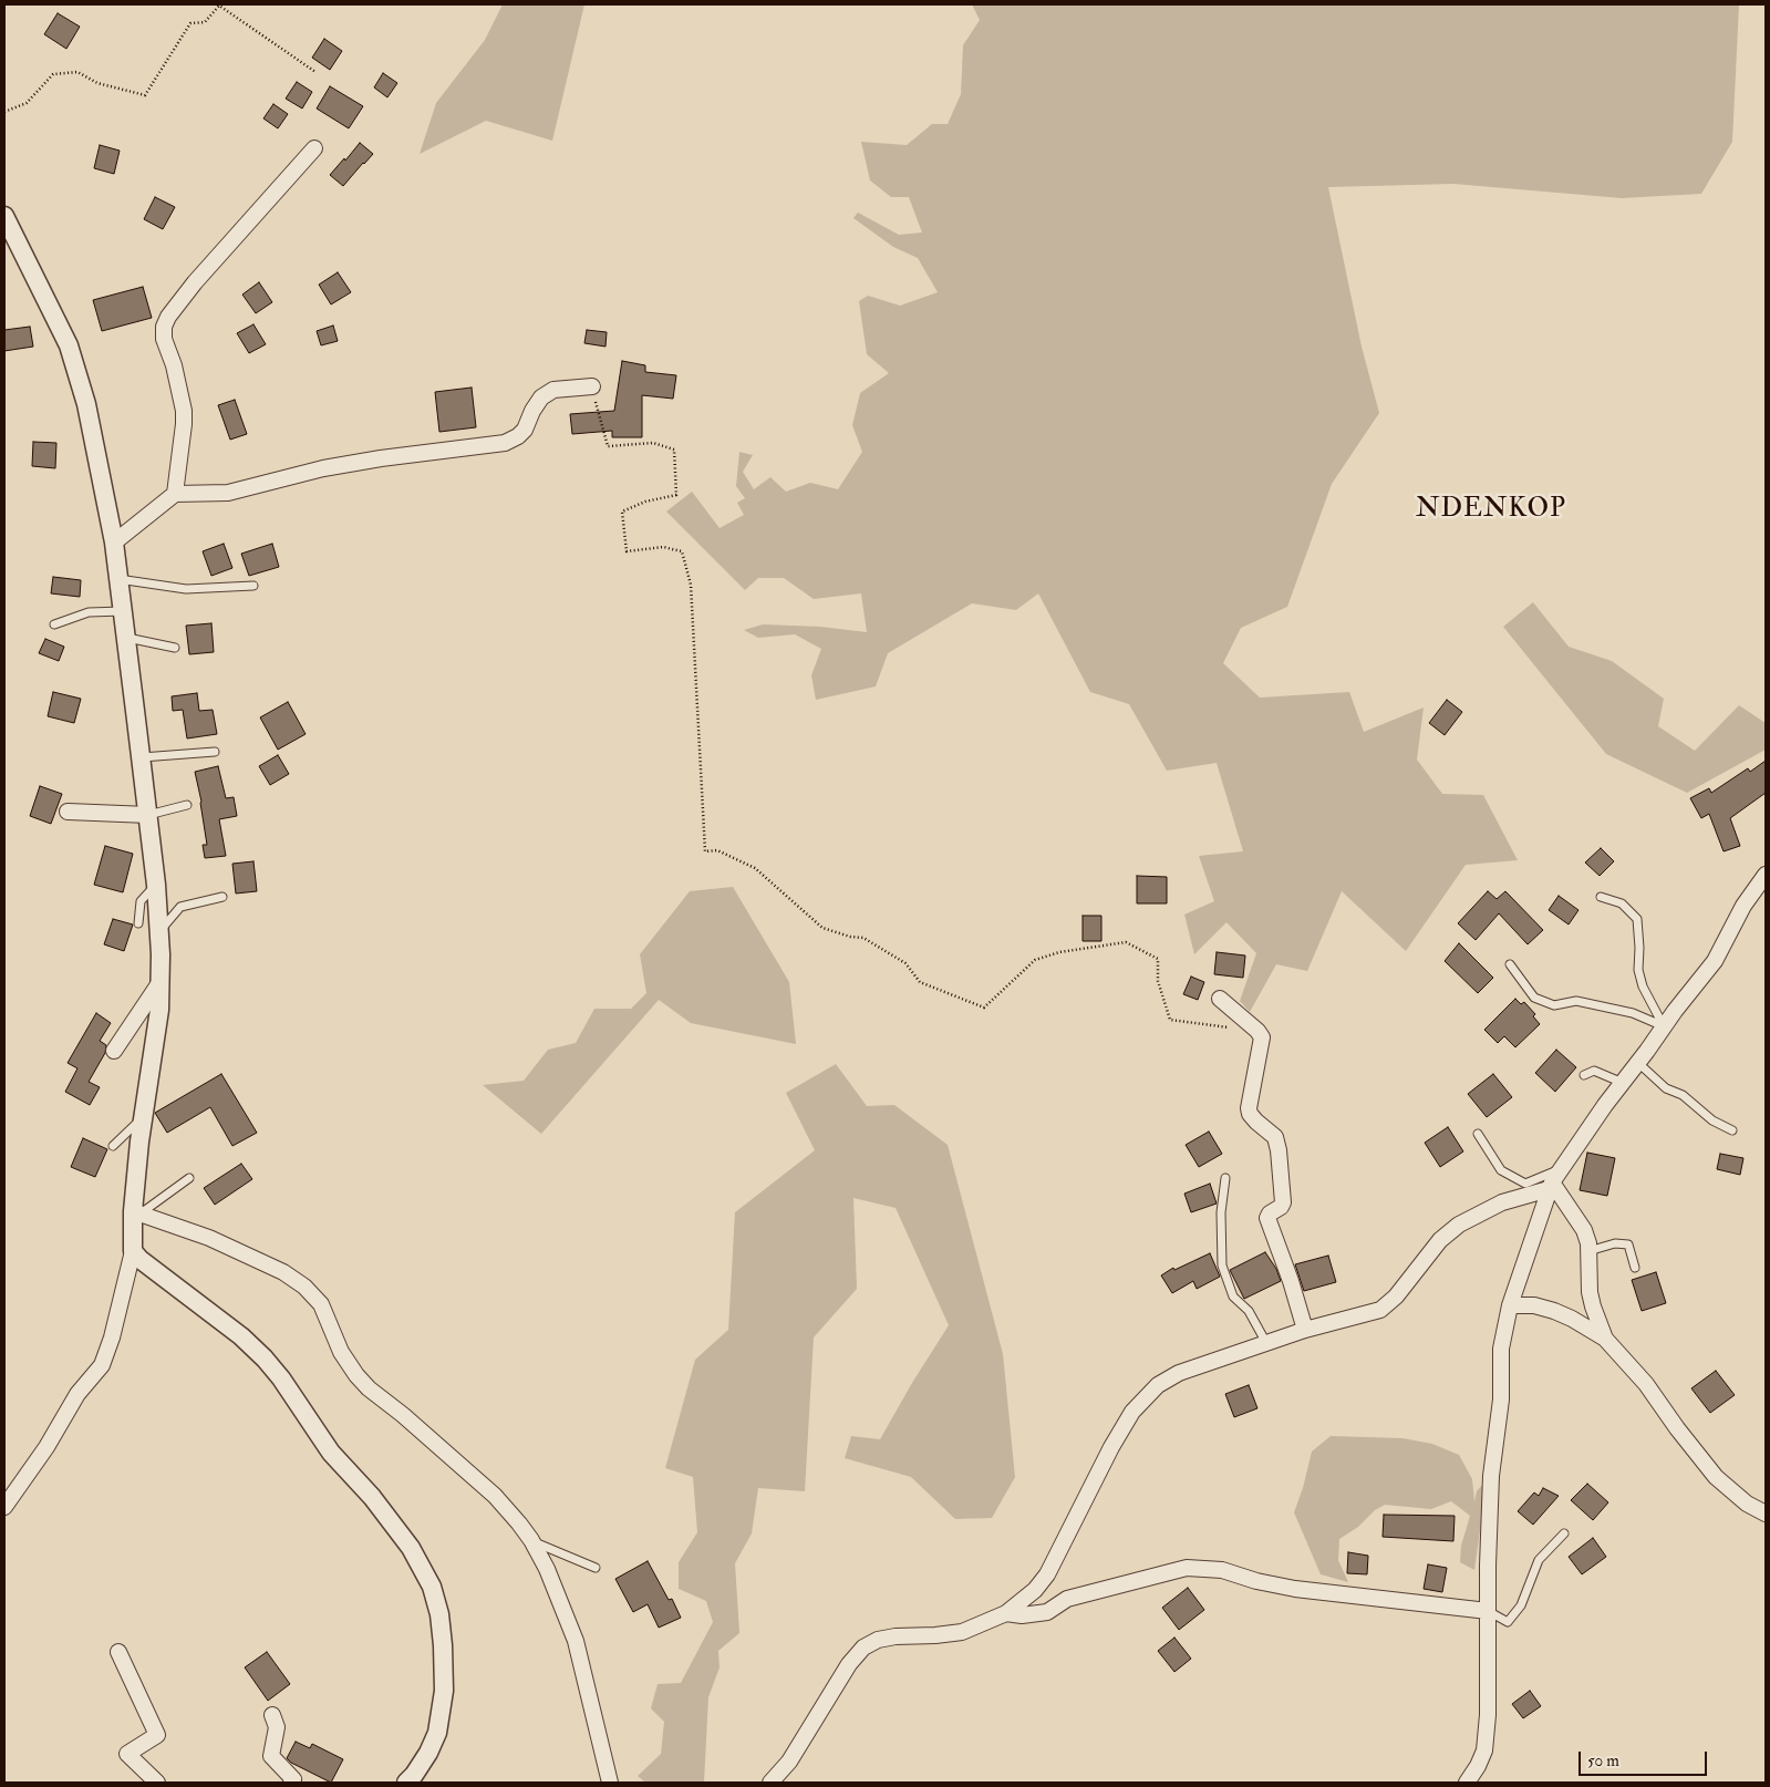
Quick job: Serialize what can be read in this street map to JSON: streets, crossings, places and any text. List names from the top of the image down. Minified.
{"districts":["NDENKOP"],"scale_bar":"50 m"}
